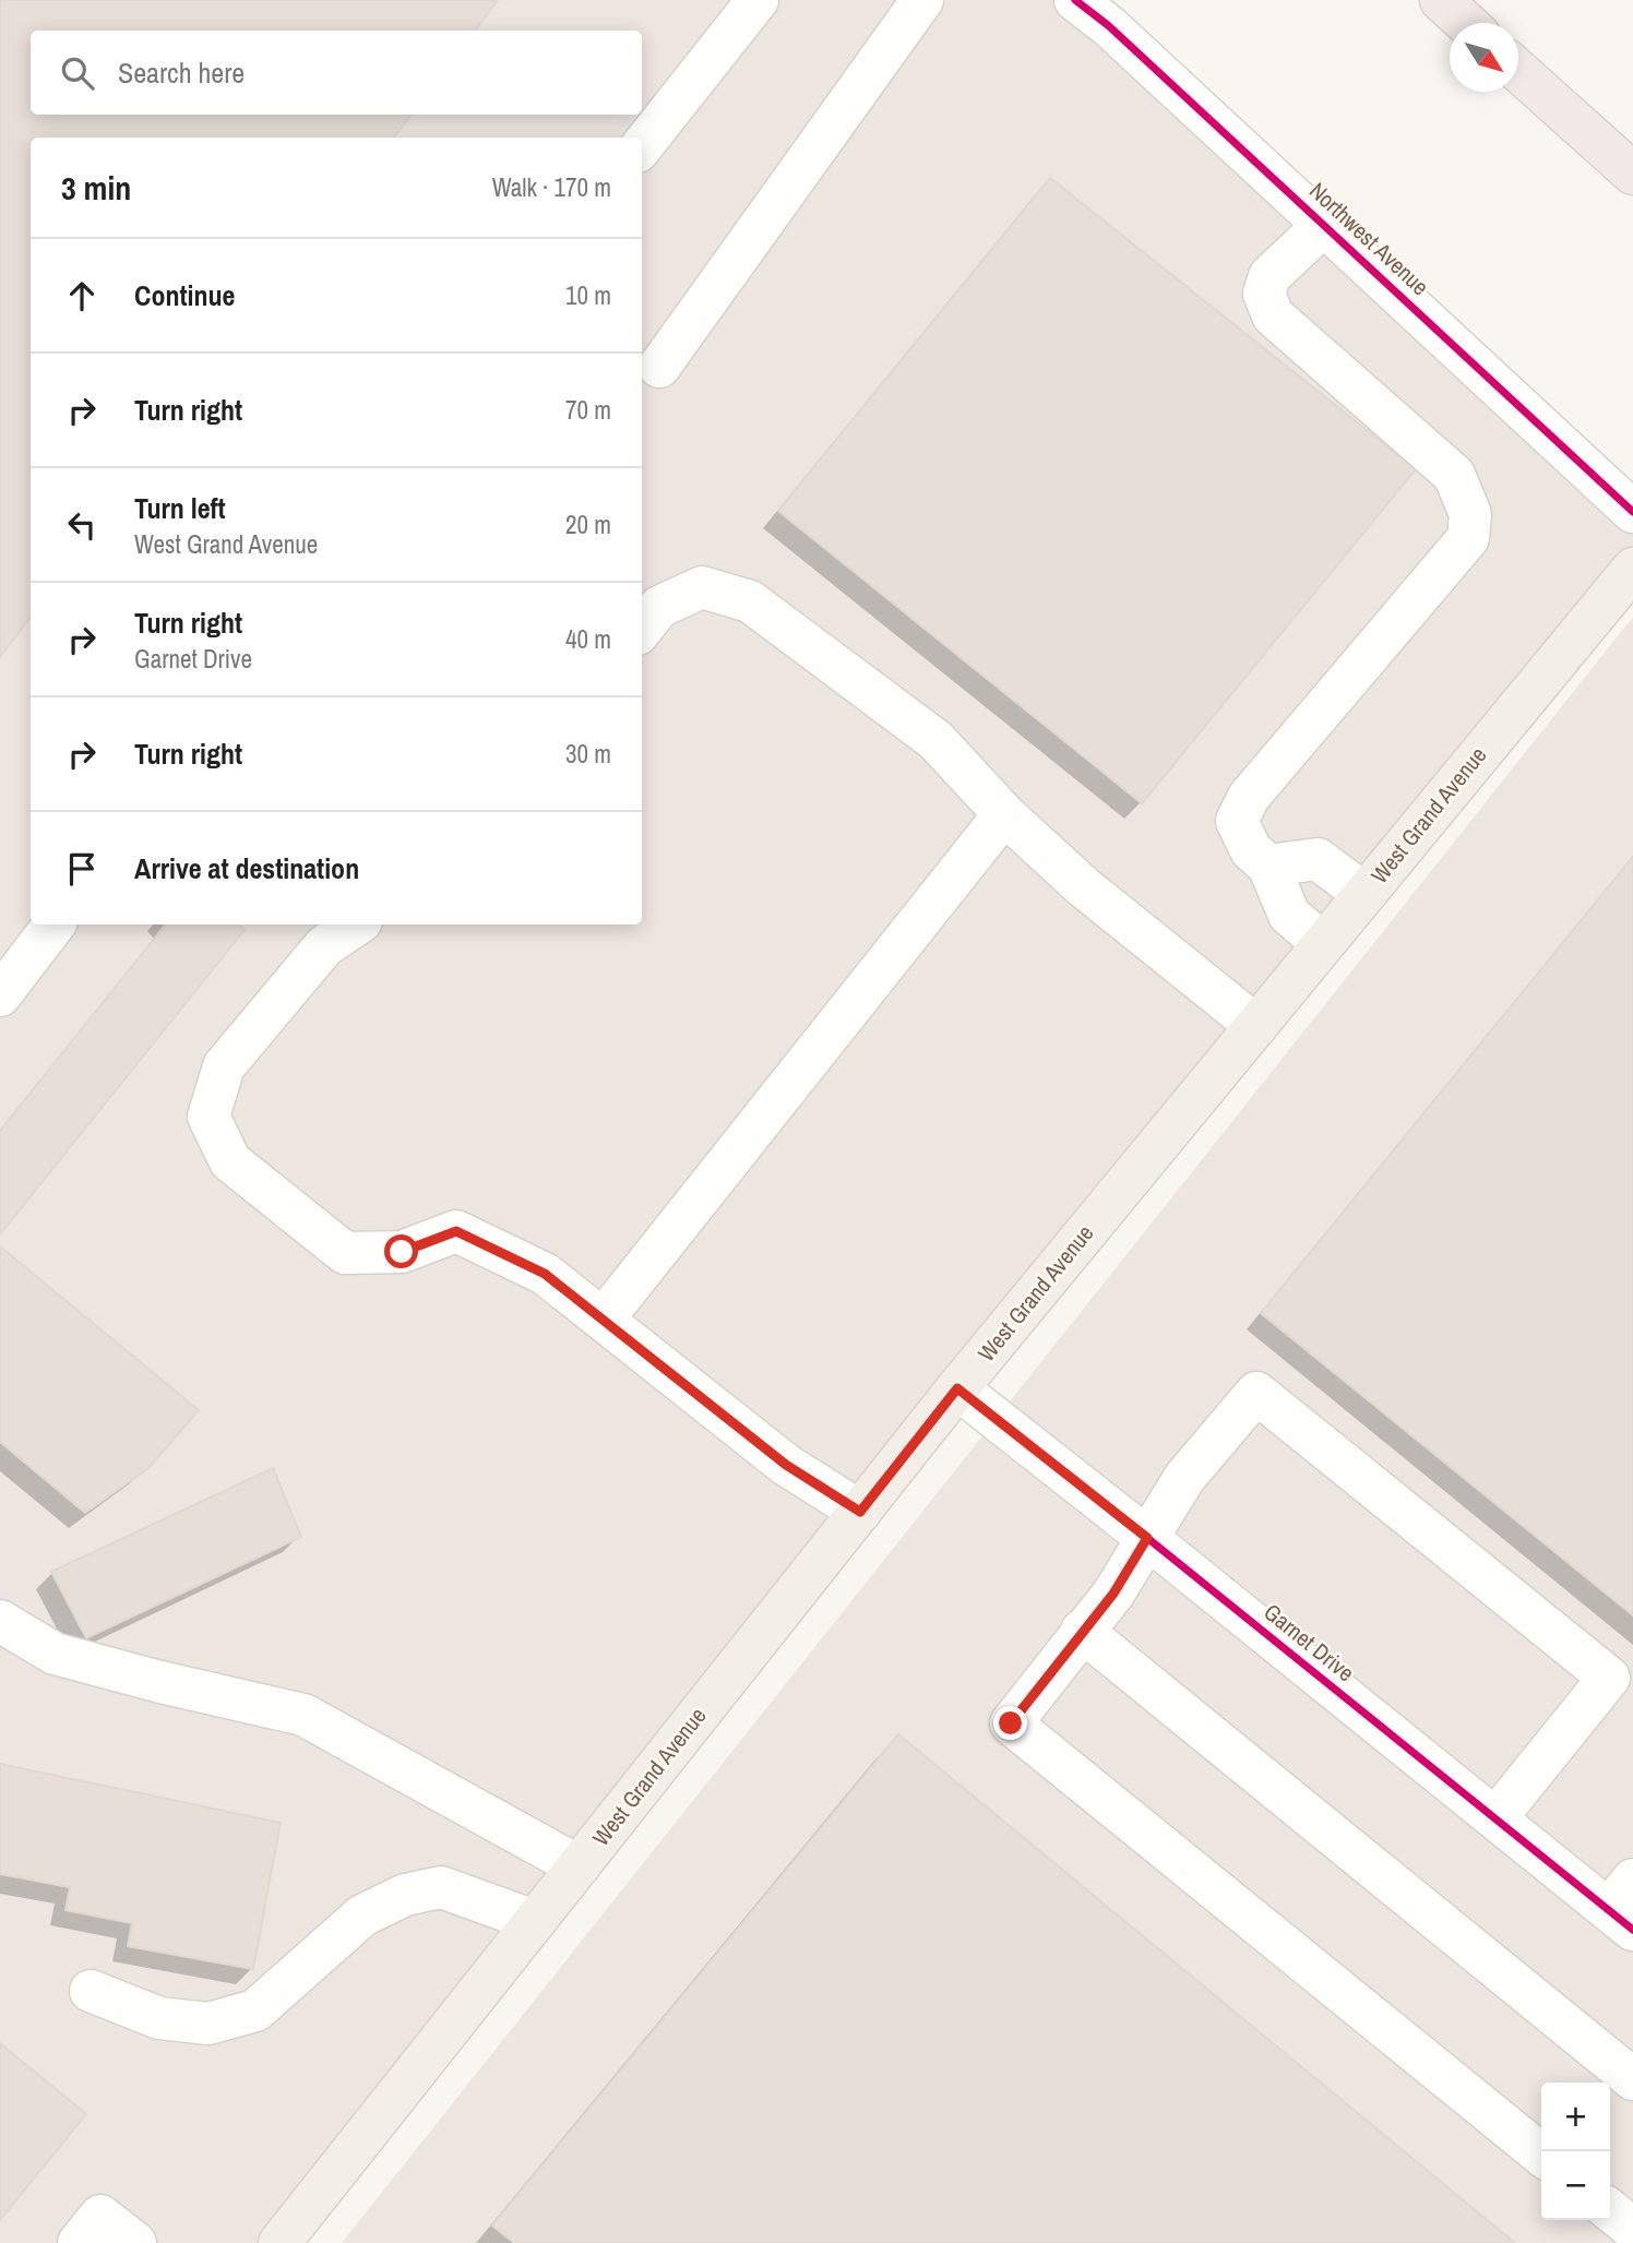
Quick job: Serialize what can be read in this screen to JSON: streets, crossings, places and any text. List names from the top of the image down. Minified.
{"streets":{"main road":["West Grand Avenue"],"street":["Northwest Avenue","Garnet Drive"]},"crossings":[["West Grand Avenue","Garnet Drive"]],"north":"bottom right","page":{"search":"Search here","heading":["3 min","Walk · 170 m"],"list":[["Continue","10 m"],["Turn right","70 m"],["Turn left","West Grand Avenue","20 m"],["Turn right","Garnet Drive","40 m"],["Turn right","30 m"],"Arrive at destination"],"map_buttons":["+","−"]}}
